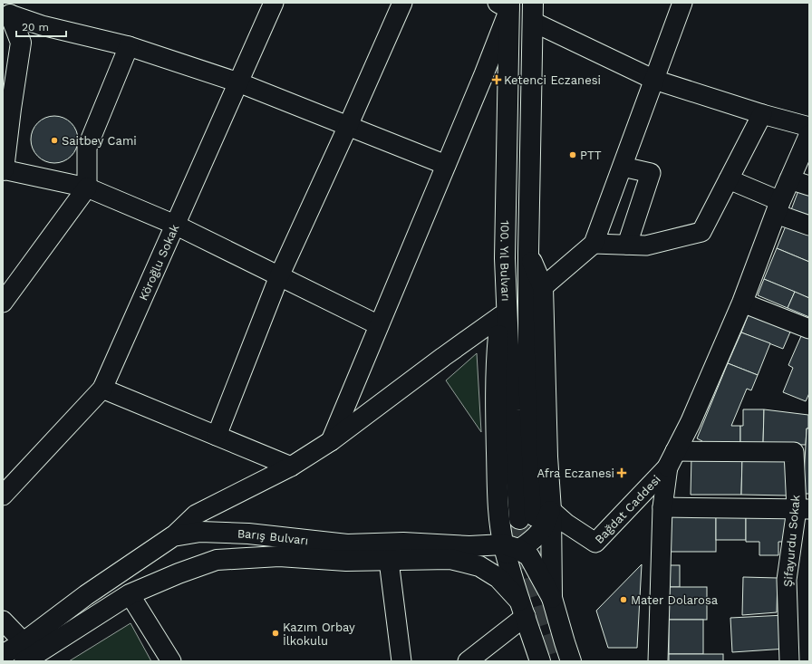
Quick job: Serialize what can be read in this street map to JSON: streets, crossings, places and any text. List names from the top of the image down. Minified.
{"streets":{"main road":["100. Yıl Bulvarı","Barış Bulvarı"],"street":["Köroğlu Sokak","Bağdat Caddesi","Şifayurdu Sokak"]},"crossings":[["100. Yıl Bulvarı","Bağdat Caddesi"],["Bağdat Caddesi","Şifayurdu Sokak"]],"places":{"health":["Ketenci Eczanesi","Afra Eczanesi"],"other":["Saitbey Cami","PTT","Mater Dolarosa","Kazım Orbay İlkokulu"]},"scale_bar":"20 m"}
